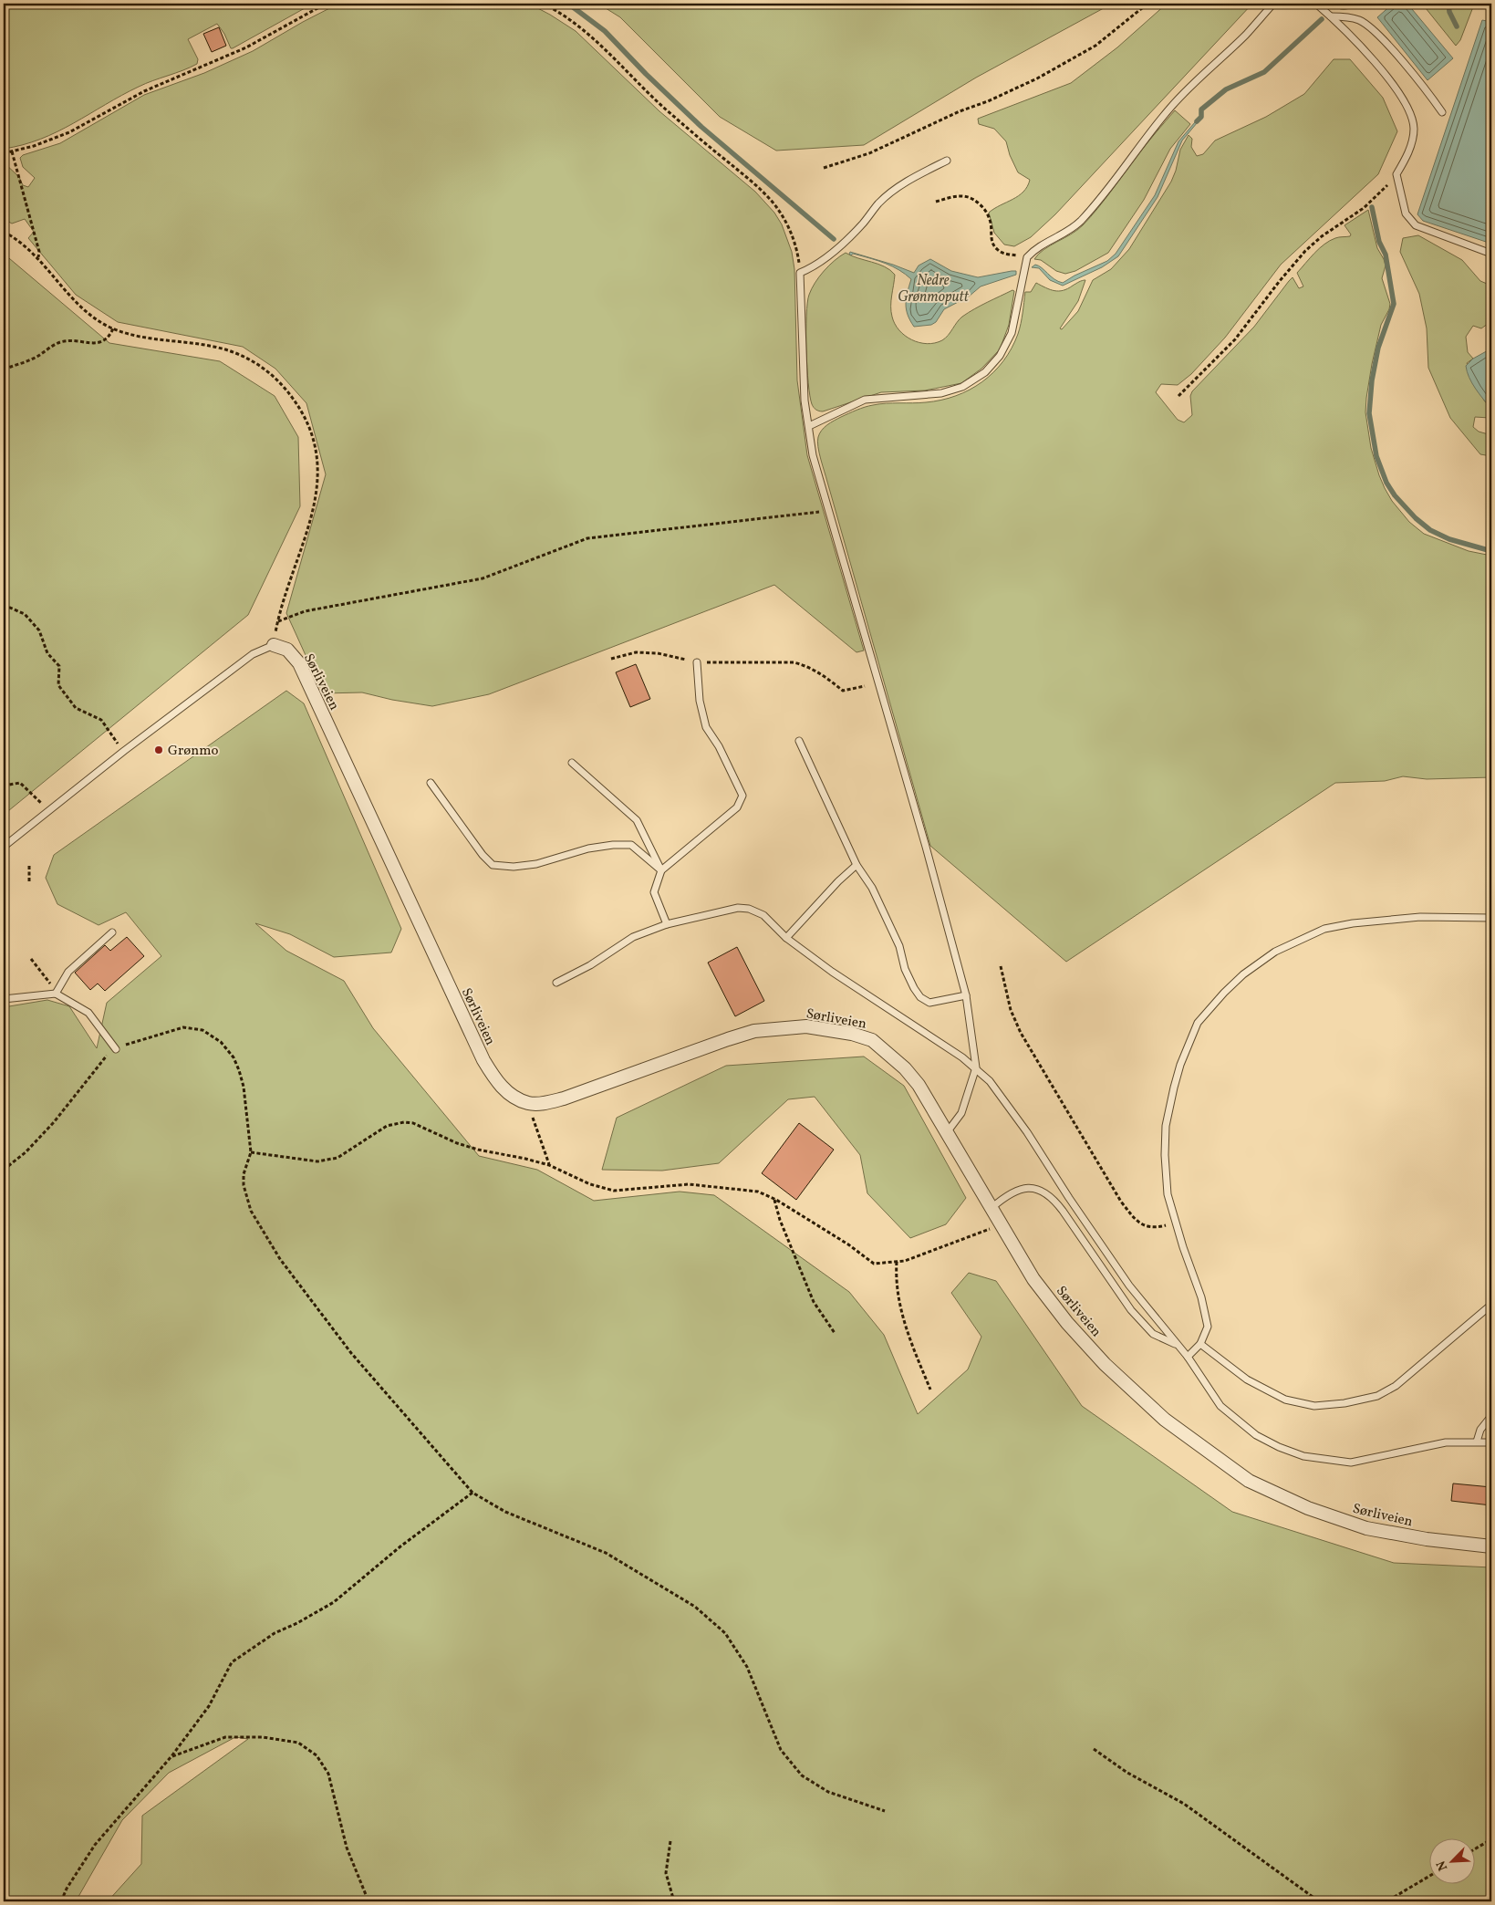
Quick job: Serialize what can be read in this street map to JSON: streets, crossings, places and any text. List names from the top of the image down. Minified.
{"streets":{"street":["Sørliveien"]},"water":["Nedre Grønmoputt"],"places":["Grønmo"],"north":"bottom left"}
